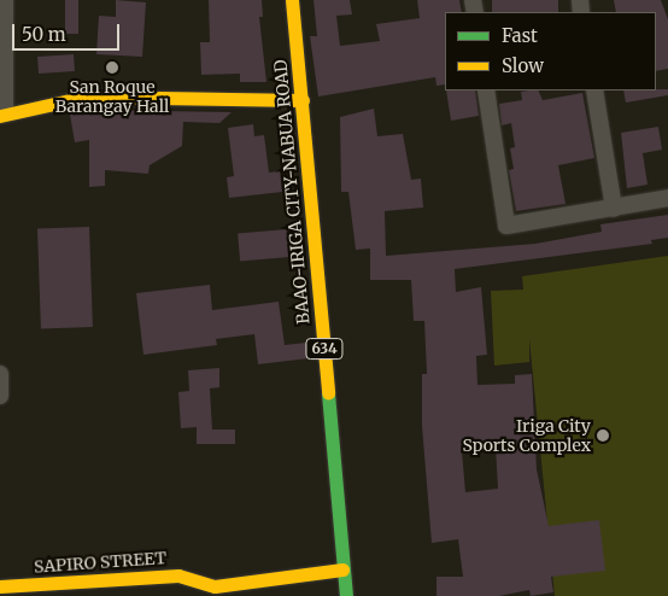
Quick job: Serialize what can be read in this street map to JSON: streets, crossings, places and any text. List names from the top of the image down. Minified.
{"streets":{"street":["BAAO-IRIGA CITY-NABUA ROAD","634","SAPIRO STREET"]},"crossings":[["BAAO-IRIGA CITY-NABUA ROAD","SAPIRO STREET"]],"places":["San Roque Barangay Hall","Iriga City Sports Complex"],"legend":["Fast","Slow"],"scale_bar":"50 m"}
